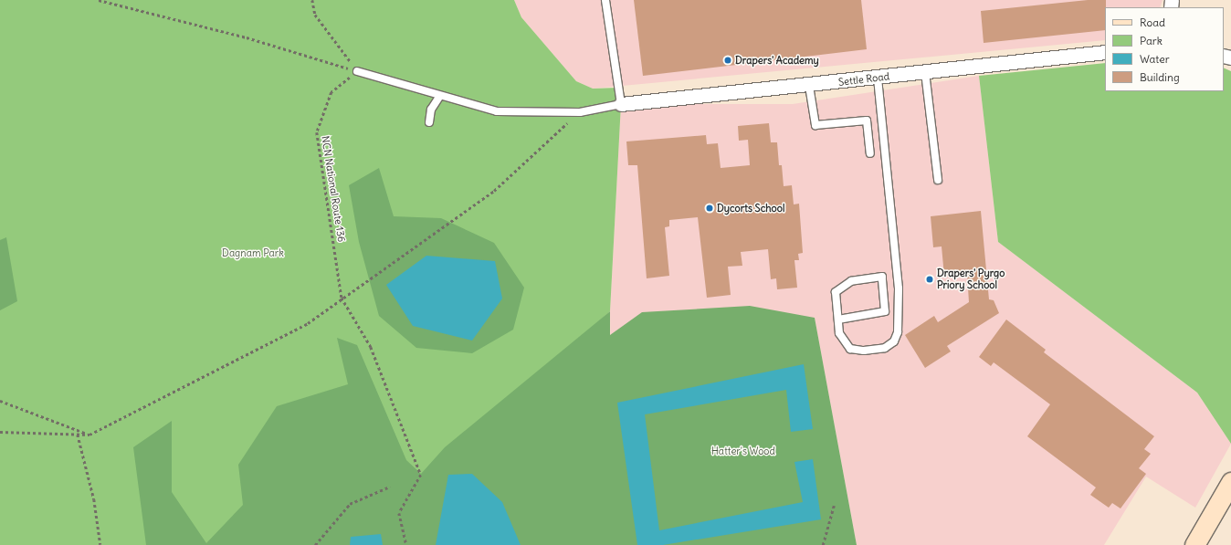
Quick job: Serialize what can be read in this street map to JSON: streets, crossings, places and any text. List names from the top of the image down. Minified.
{"streets":{"street":["Settle Road"],"path":["NCN National Route 136"]},"parks":["Dagnam Park","Hatter's Wood"],"places":["Drapers' Academy","Dycorts School","Drapers' Pyrgo Priory School"],"legend":["Road","Park","Water","Building"]}
